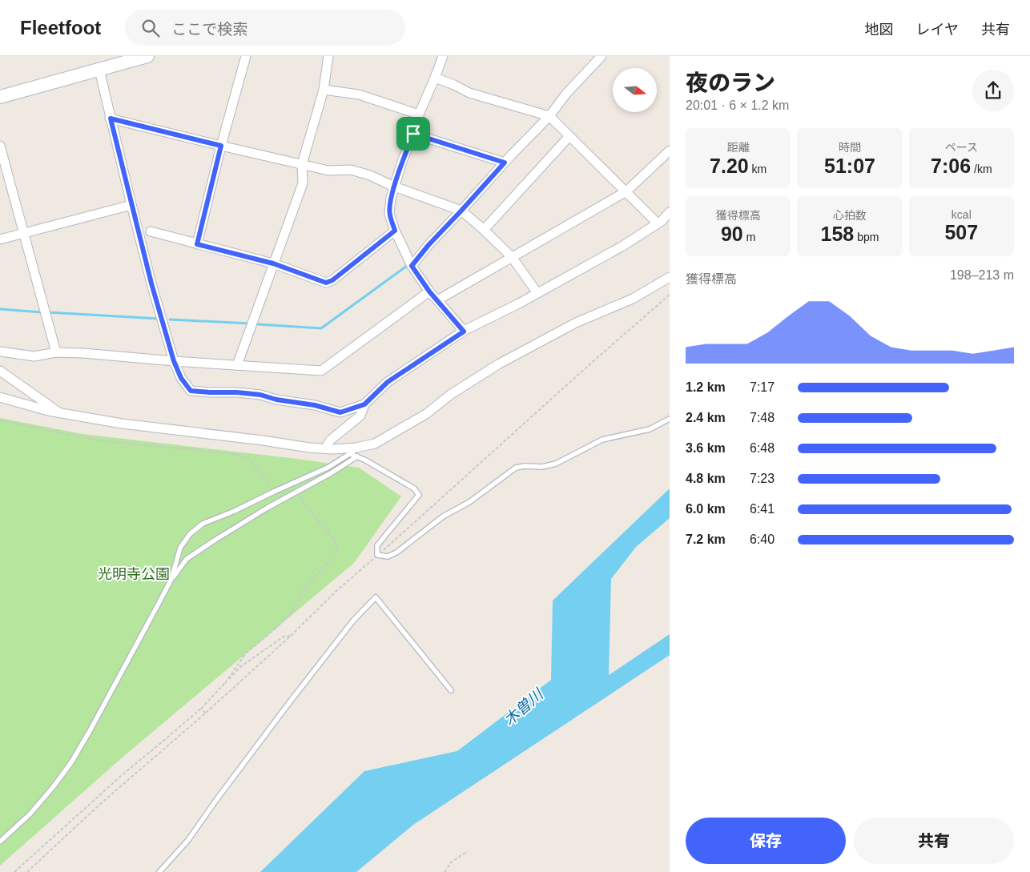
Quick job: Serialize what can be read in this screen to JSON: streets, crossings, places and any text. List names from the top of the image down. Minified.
{"water":["木曽川"],"parks":["光明寺公園"],"north":"right","page":{"header":"Fleetfoot","search":"ここで検索","nav":["地図","レイヤ","共有"],"heading":["夜のラン","20:01 · 6 × 1.2 km"],"stats":[["距離","7.20 km"],["時間","51:07"],["ペース","7:06 /km"],["獲得標高","90 m"],["心拍数","158 bpm"],["kcal","507"]],"chart":["獲得標高","198–213 m"],"list":[{"name":"1.2 km","note":"7:17"},{"name":"2.4 km","note":"7:48"},{"name":"3.6 km","note":"6:48"},{"name":"4.8 km","note":"7:23"},{"name":"6.0 km","note":"6:41"},{"name":"7.2 km","note":"6:40"}],"buttons":["保存","共有"]}}
